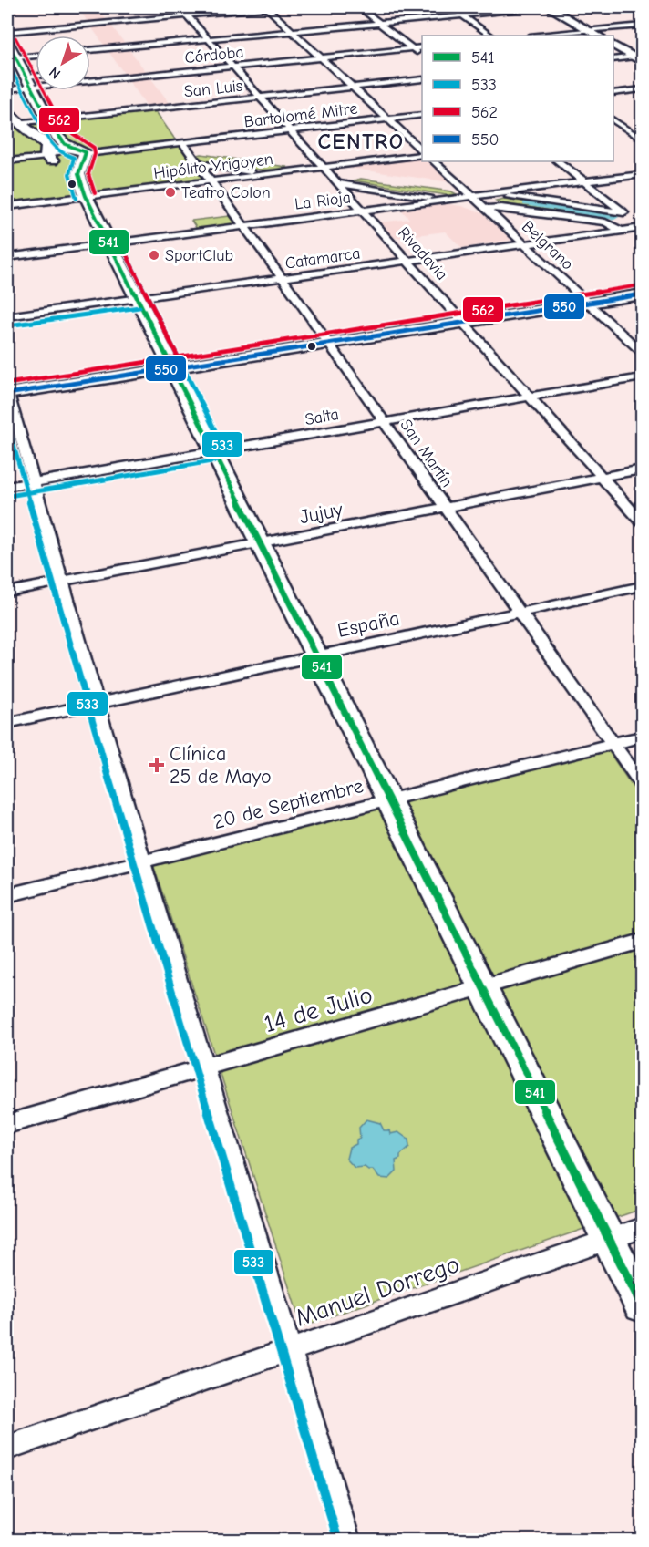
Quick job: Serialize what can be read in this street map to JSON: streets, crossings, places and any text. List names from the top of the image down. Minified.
{"streets":{"street":["Córdoba","San Luis","Bartolomé Mitre","Hipólito Yrigoyen","La Rioja","Belgrano","Rivadavia","Catamarca","Salta","San Martín","Jujuy","España","20 de Septiembre","14 de Julio","Manuel Dorrego"]},"crossings":[["Córdoba","Rivadavia"],["San Luis","Rivadavia"],["Bartolomé Mitre","Rivadavia"],["Bartolomé Mitre","San Martín"],["Hipólito Yrigoyen","Rivadavia"],["Hipólito Yrigoyen","San Martín"],["La Rioja","Belgrano"],["La Rioja","Rivadavia"],["La Rioja","San Martín"],["Belgrano","Catamarca"],["Rivadavia","Catamarca"],["Rivadavia","Salta"],["Rivadavia","Jujuy"],["Catamarca","San Martín"],["Salta","San Martín"],["San Martín","Jujuy"],["San Martín","España"],["San Martín","20 de Septiembre"]],"districts":["CENTRO"],"places":{"other":["Teatro Colon","SportClub"],"health":["Clínica 25 de Mayo"]},"lines":["transit line 562","transit line 541","transit line 533","transit line 550"],"legend":["541","533","562","550"],"north":"bottom left"}
